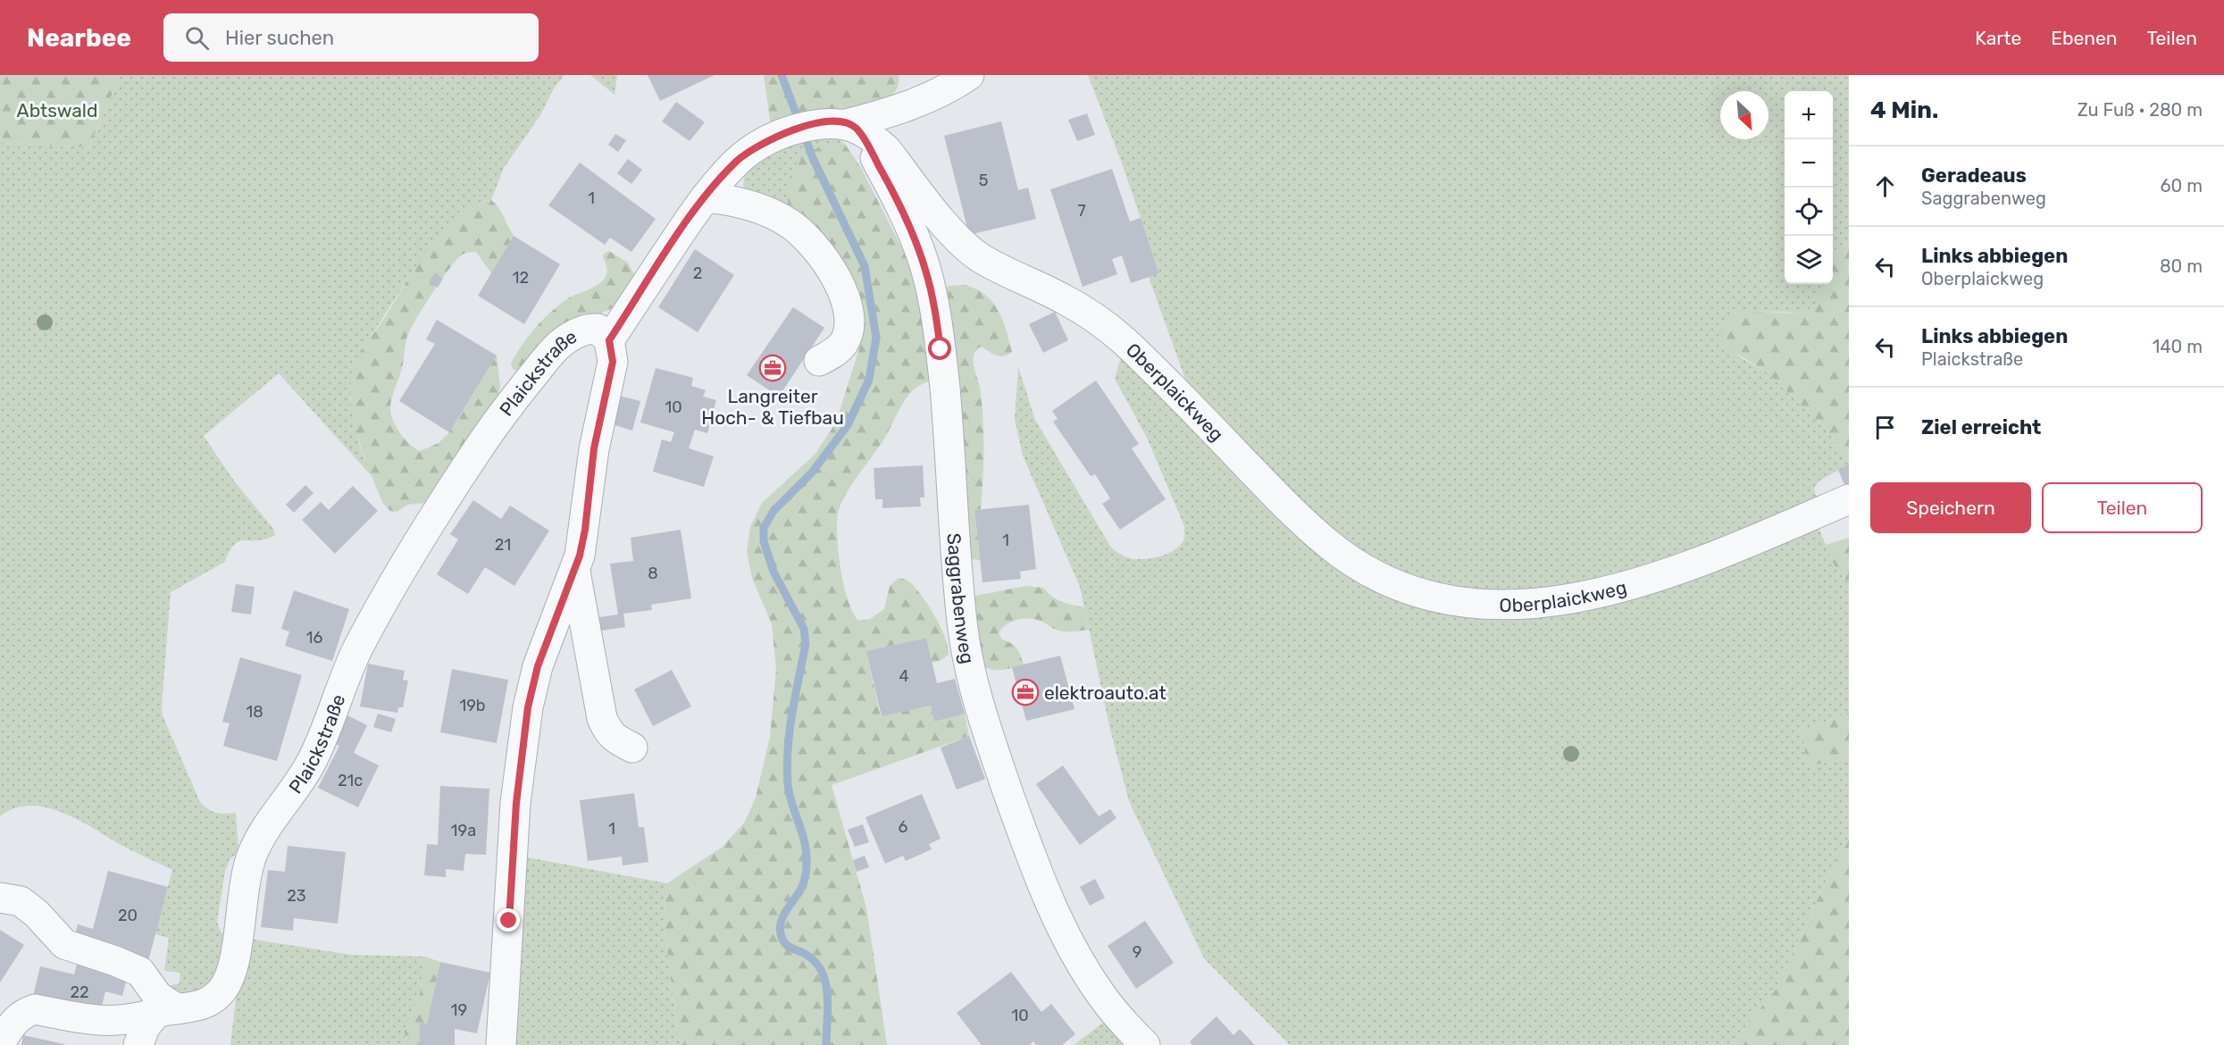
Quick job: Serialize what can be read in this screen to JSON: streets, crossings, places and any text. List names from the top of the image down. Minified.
{"streets":{"street":["Plaickstraße","Oberplaickweg","Saggrabenweg"]},"crossings":[["Oberplaickweg","Saggrabenweg"]],"parks":["Abtswald"],"places":{"office":["Langreiter Hoch- & Tiefbau","elektroauto.at"]},"house_numbers":["5","1","7","2","12","10","1","21","8","16","4","19b","18","21c","6","1","19a","23","20","9","22","19","10"],"north":"bottom right","page":{"header":"Nearbee","search":"Hier suchen","nav":["Karte","Ebenen","Teilen"],"heading":["4 Min.","Zu Fuß · 280 m"],"map_buttons":["+","−"],"list":[["Geradeaus","Saggrabenweg","60 m"],["Links abbiegen","Oberplaickweg","80 m"],["Links abbiegen","Plaickstraße","140 m"],"Ziel erreicht"],"buttons":["Speichern","Teilen"]}}
